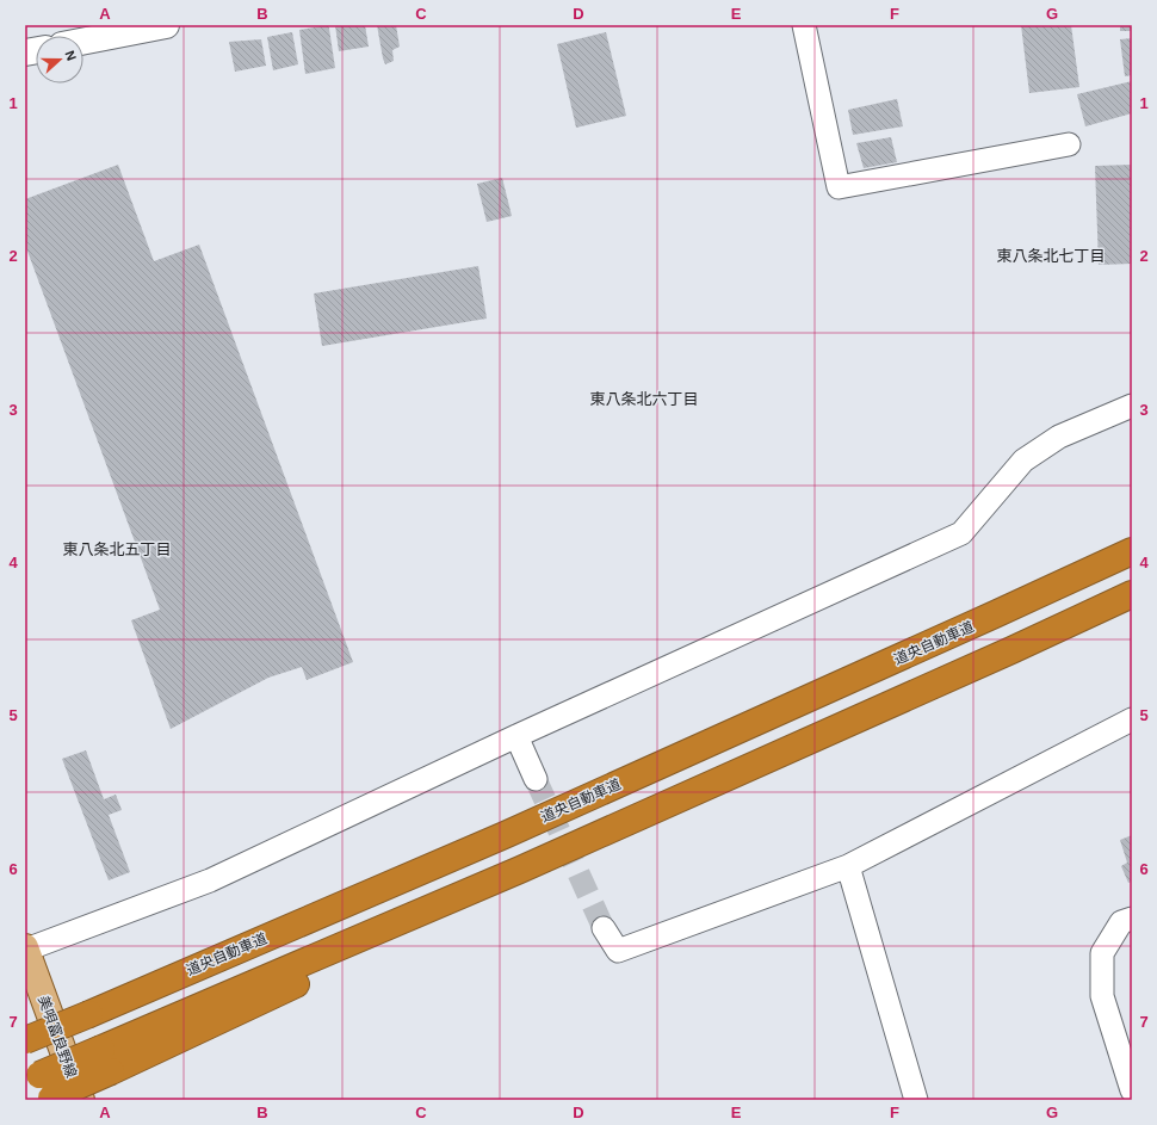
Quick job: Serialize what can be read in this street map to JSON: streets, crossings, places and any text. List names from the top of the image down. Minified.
{"streets":{"highway":["道央自動車道"],"main road":["美唄富良野線"]},"districts":["東八条北七丁目","東八条北六丁目","東八条北五丁目"],"north":"right","grid":{"columns":["A","B","C","D","E","F","G"],"rows":["1","2","3","4","5","6","7"]}}
